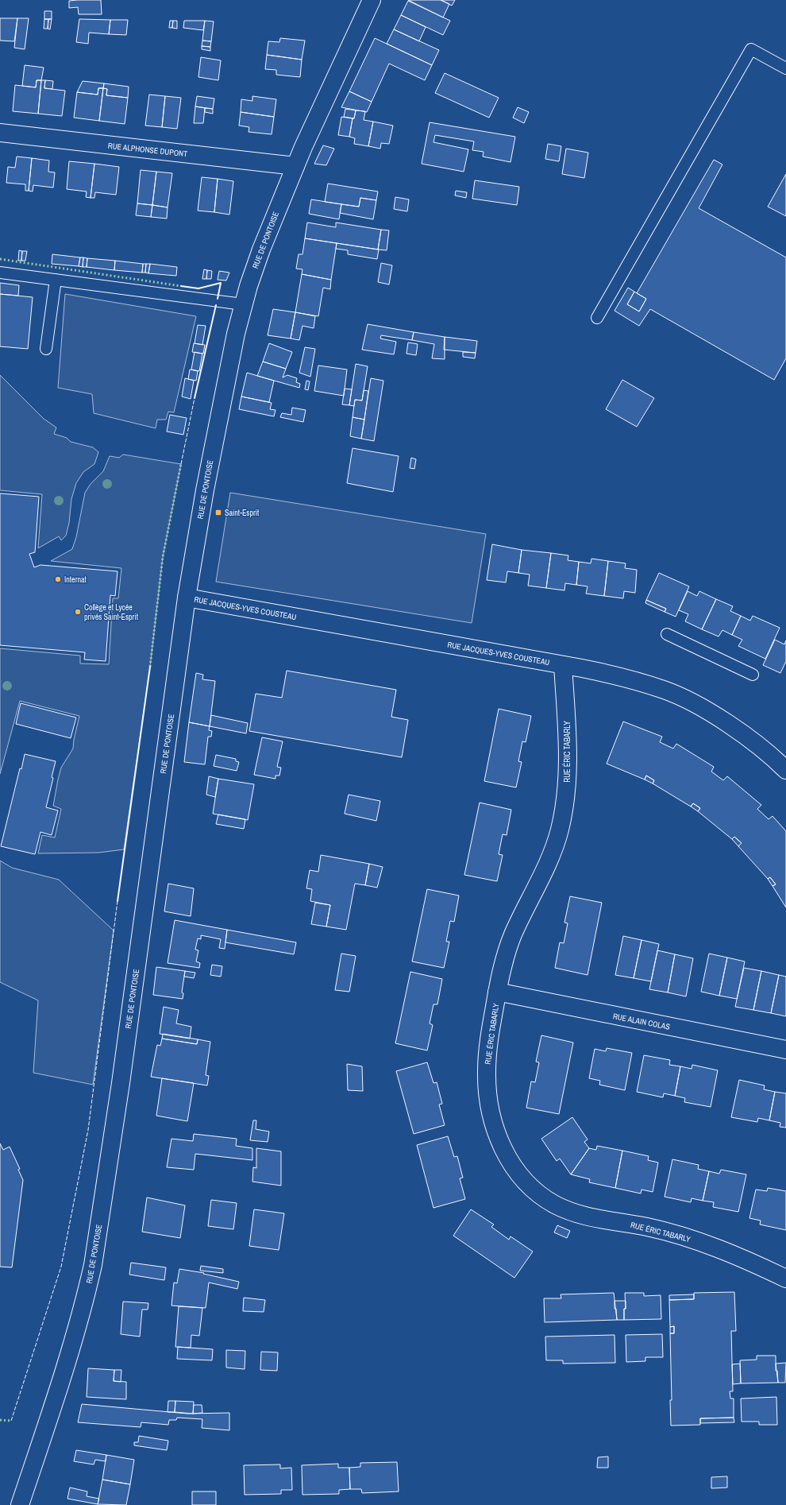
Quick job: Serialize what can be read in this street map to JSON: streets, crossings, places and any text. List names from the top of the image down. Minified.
{"streets":{"street":["RUE ALPHONSE DUPONT","RUE DE PONTOISE","RUE JACQUES-YVES COUSTEAU","RUE ÉRIC TABARLY","RUE ALAIN COLAS"]},"crossings":[["RUE ALPHONSE DUPONT","RUE DE PONTOISE"],["RUE DE PONTOISE","RUE JACQUES-YVES COUSTEAU"],["RUE JACQUES-YVES COUSTEAU","RUE ÉRIC TABARLY"],["RUE ÉRIC TABARLY","RUE ALAIN COLAS"]],"places":{"transit":["Saint-Esprit"],"other":["Internat","Collège et Lycée privés Saint-Esprit"]}}
